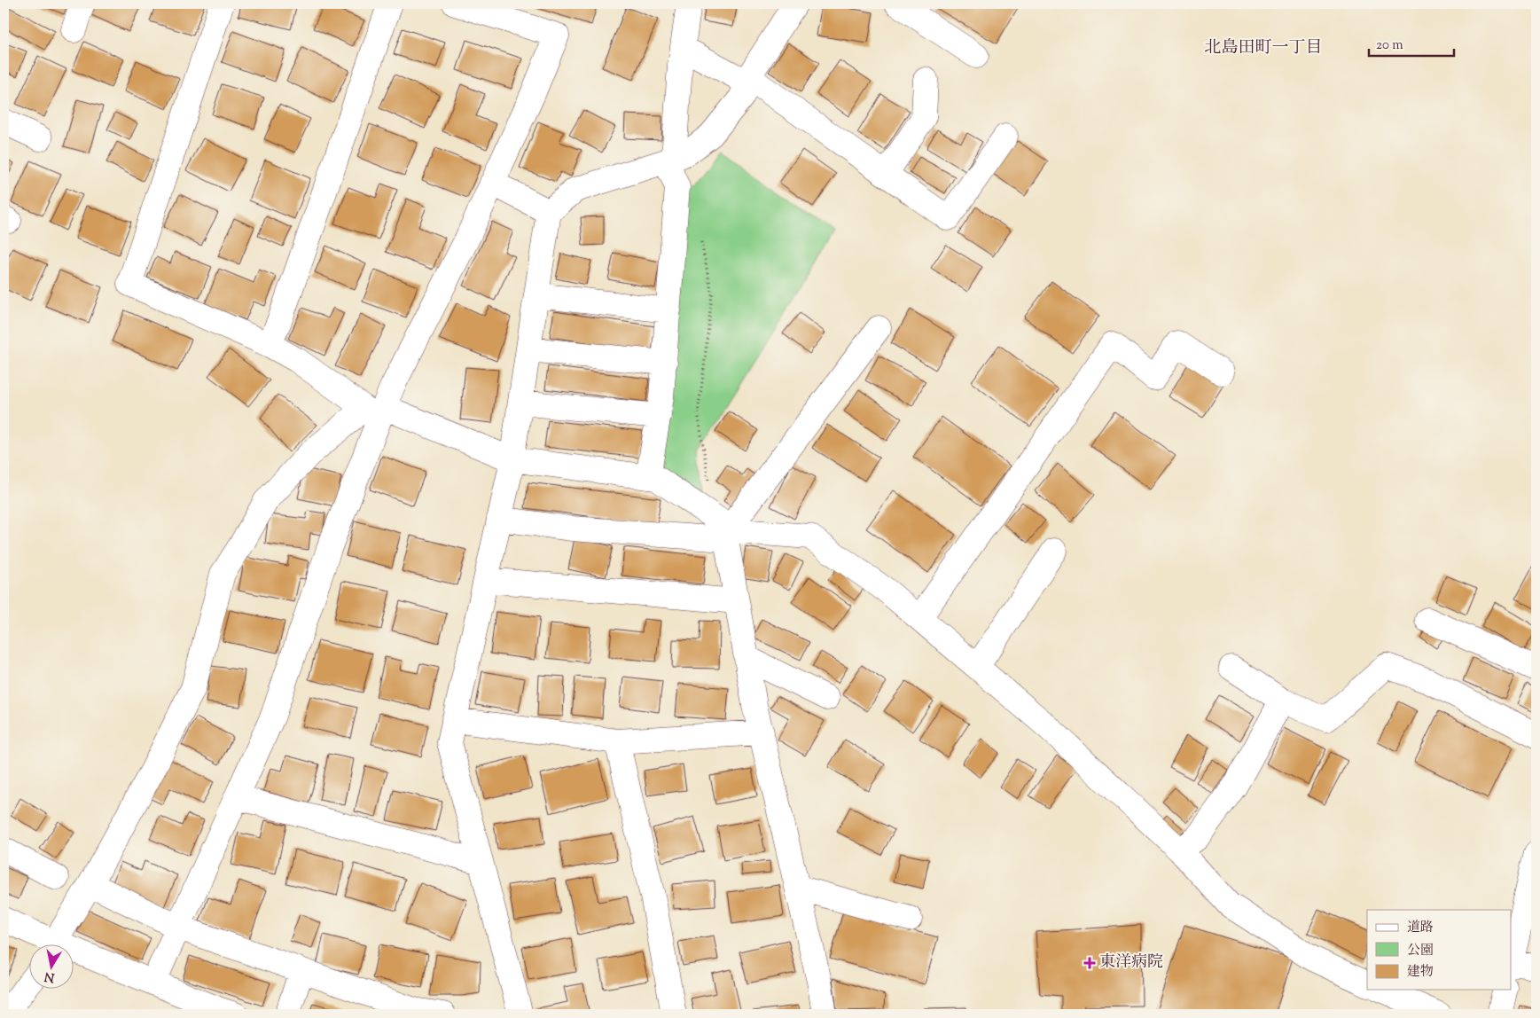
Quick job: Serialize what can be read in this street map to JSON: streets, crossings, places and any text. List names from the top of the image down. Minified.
{"districts":["北島田町一丁目"],"places":{"health":["東洋病院"]},"legend":["道路","公園","建物"],"scale_bar":"20 m","north":"bottom"}
